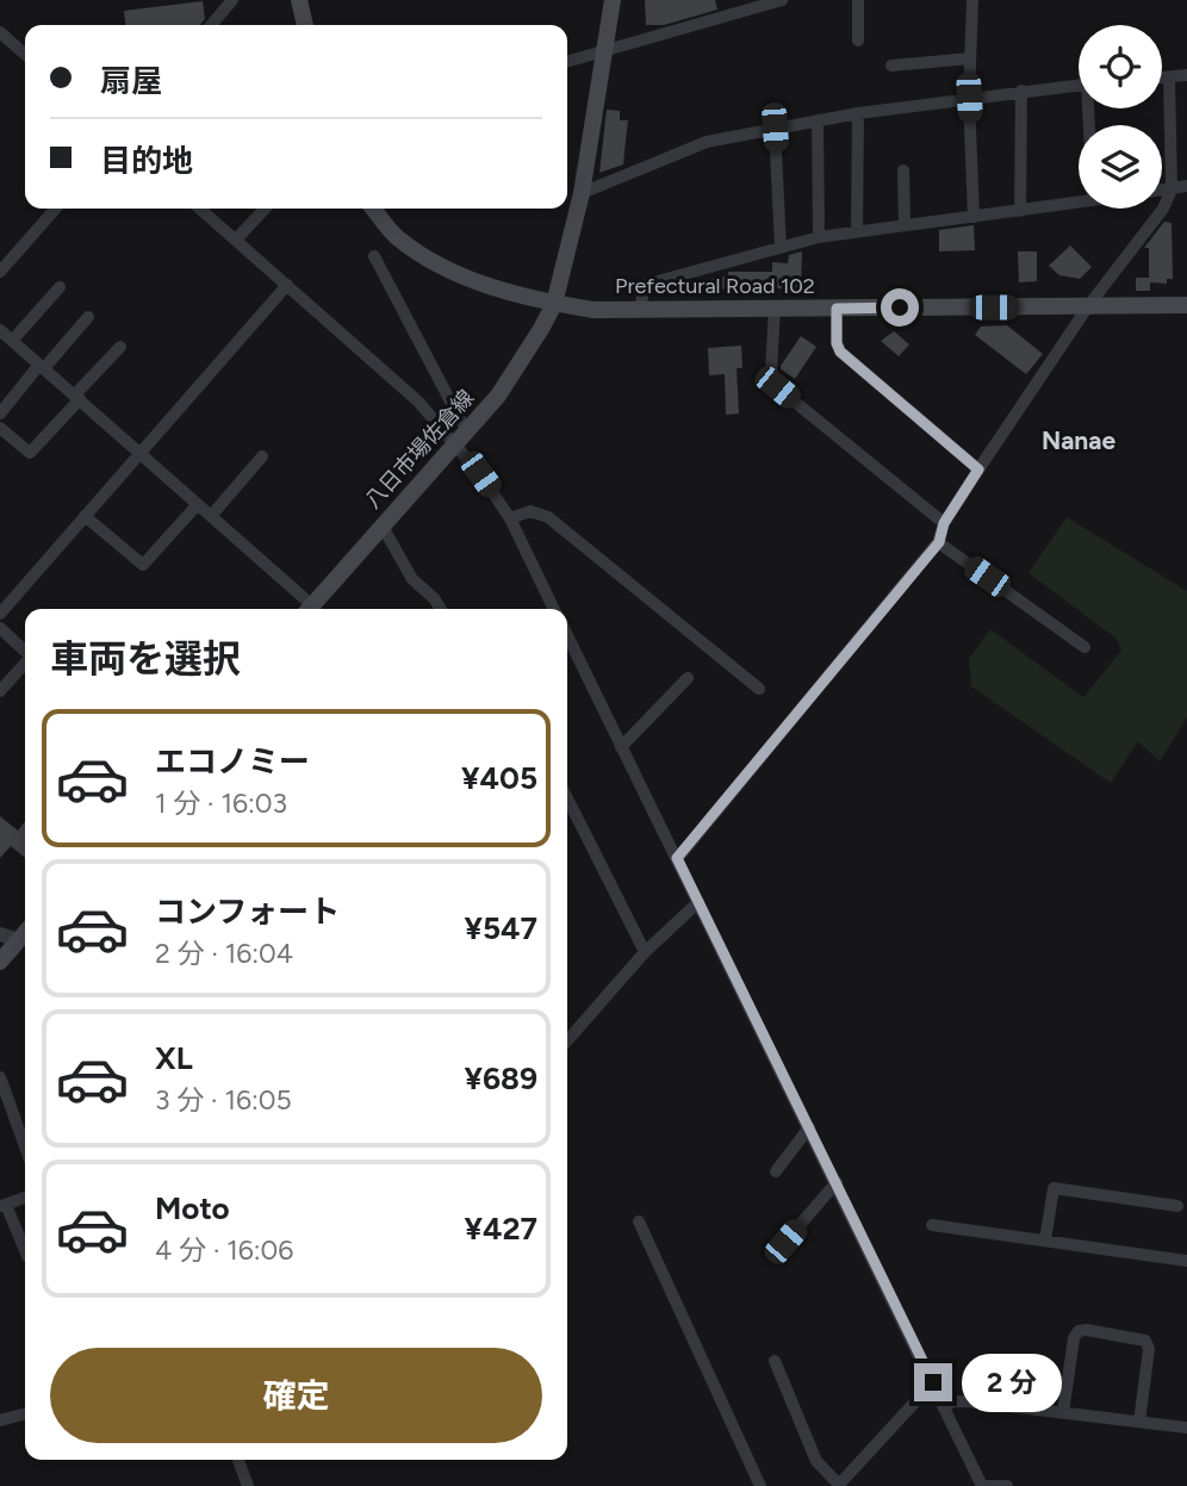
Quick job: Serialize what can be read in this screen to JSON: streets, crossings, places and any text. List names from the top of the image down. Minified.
{"streets":{"main road":["Prefectural Road 102","八日市場佐倉線"]},"crossings":[["Prefectural Road 102","八日市場佐倉線"]],"districts":["Nanae"],"page":{"banner":["扇屋","目的地"],"heading":"車両を選択","list":[{"name":"エコノミー","note":"1 分 · 16:03","value":"¥405"},{"name":"コンフォート","note":"2 分 · 16:04","value":"¥547"},{"name":"XL","note":"3 分 · 16:05","value":"¥689"},{"name":"Moto","note":"4 分 · 16:06","value":"¥427"}],"buttons":"確定","bubble":"2 分"}}
